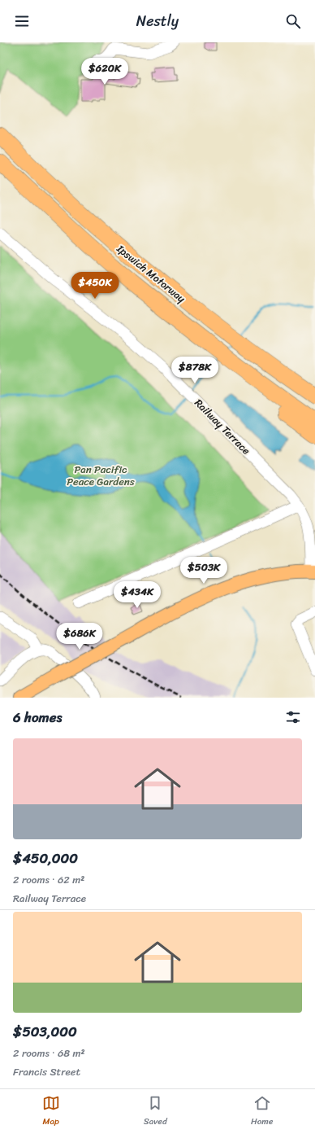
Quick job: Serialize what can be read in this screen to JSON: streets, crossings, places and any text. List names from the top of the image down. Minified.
{"streets":{"highway":["Ipswich Motorway"],"street":["Railway Terrace"]},"parks":["Pan Pacific Peace Gardens"],"page":{"header":"Nestly","price":["$620K","$450K","$878K","$503K","$434K","$686K"],"heading":"6 homes","list":[{"name":"$450,000","note":"2 rooms · 62 m² · Railway Terrace"},{"name":"$503,000","note":"2 rooms · 68 m² · Francis Street"}],"tabs":["Map","Saved","Home"]}}
